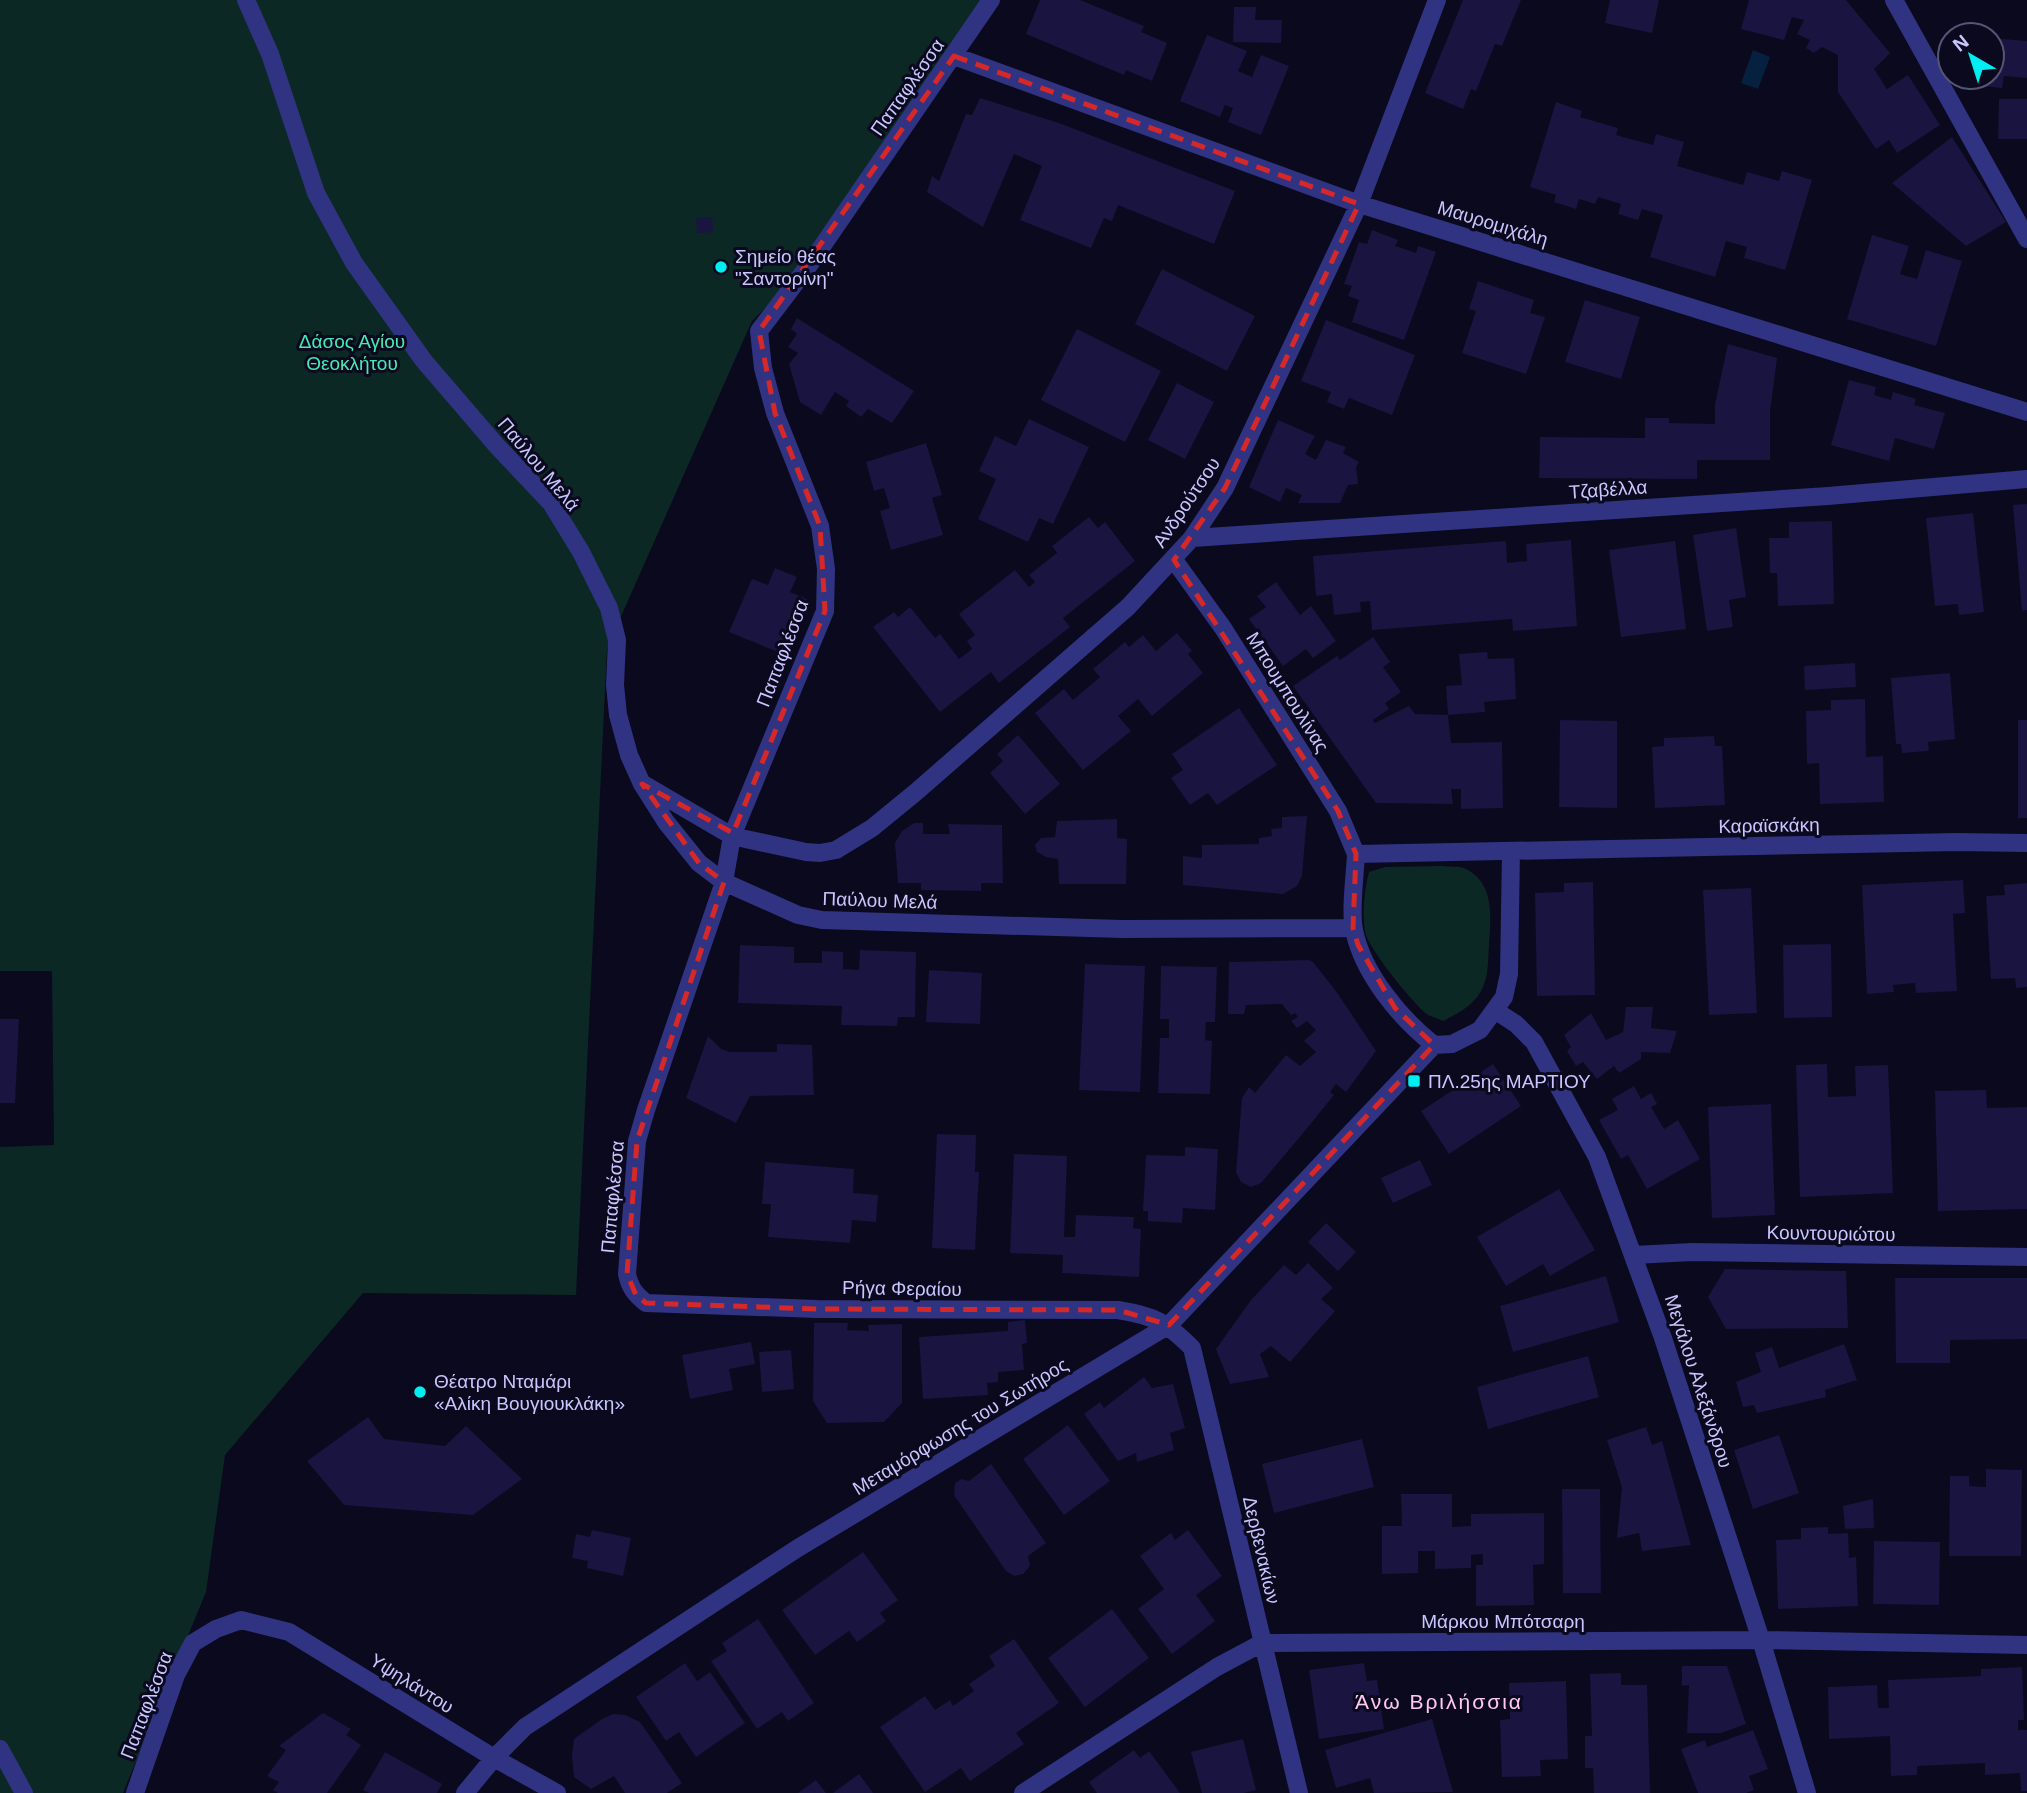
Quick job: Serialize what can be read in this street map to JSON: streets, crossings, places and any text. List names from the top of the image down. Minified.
{"streets":{"street":["Παπαφλέσσα","Μαυρομιχάλη","Παύλου Μελά","Τζαβέλλα","Ανδρούτσου","Μπουμπουλίνας","Καραϊσκάκη","Κουντουριώτου","Ρήγα Φεραίου","Μεγάλου Αλεξάνδρου","Μεταμόρφωσης του Σωτήρος","Δερβενακίων","Μάρκου Μπότσαρη","Υψηλάντου"]},"crossings":[["Παπαφλέσσα","Μαυρομιχάλη"],["Παπαφλέσσα","Παύλου Μελά"],["Παπαφλέσσα","Ανδρούτσου"],["Παπαφλέσσα","Ρήγα Φεραίου"],["Παπαφλέσσα","Υψηλάντου"],["Μαυρομιχάλη","Ανδρούτσου"],["Παύλου Μελά","Ανδρούτσου"],["Τζαβέλλα","Ανδρούτσου"],["Ανδρούτσου","Μπουμπουλίνας"],["Μπουμπουλίνας","Καραϊσκάκη"],["Κουντουριώτου","Μεγάλου Αλεξάνδρου"],["Ρήγα Φεραίου","Μεταμόρφωσης του Σωτήρος"],["Ρήγα Φεραίου","Δερβενακίων"],["Μεγάλου Αλεξάνδρου","Μάρκου Μπότσαρη"],["Μεταμόρφωσης του Σωτήρος","Δερβενακίων"],["Μεταμόρφωσης του Σωτήρος","Υψηλάντου"],["Δερβενακίων","Μάρκου Μπότσαρη"]],"districts":["Άνω Βριλήσσια"],"parks":["Δάσος Αγίου Θεοκλήτου"],"places":{"other":["Σημείο θέας \"Σαντορίνη\"","Θέατρο Νταμάρι «Αλίκη Βουγιουκλάκη»"],"transit":["ΠΛ.25ης ΜΑΡΤΙΟΥ"]},"north":"top left"}
